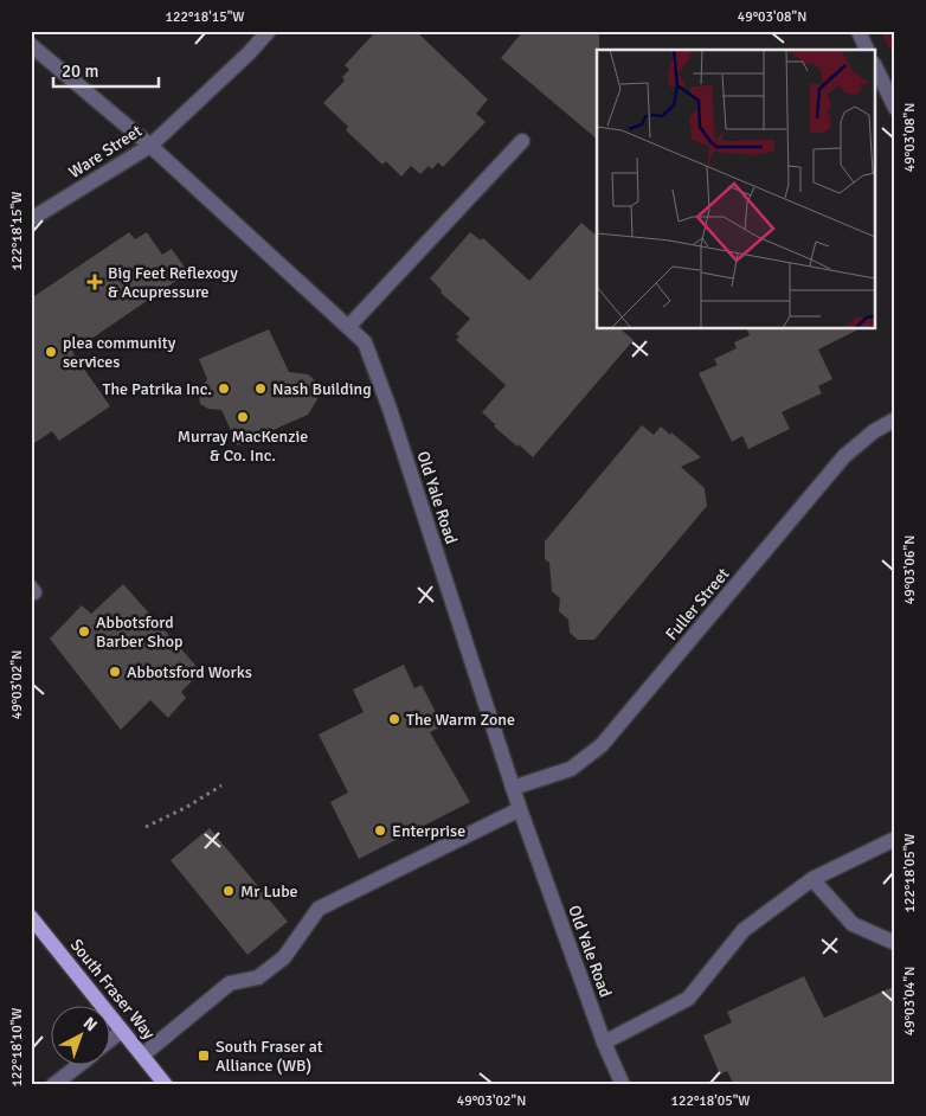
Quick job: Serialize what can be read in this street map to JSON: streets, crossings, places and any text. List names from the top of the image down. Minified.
{"streets":{"main road":["South Fraser Way"],"street":["Ware Street","Old Yale Road","Fuller Street"]},"crossings":[["Ware Street","Old Yale Road"],["Old Yale Road","Fuller Street"]],"places":{"health":["Big Feet Reflexogy & Acupressure"],"other":["plea community services","The Patrika Inc.","Nash Building","Murray MacKenzie & Co. Inc.","Abbotsford Barber Shop","Abbotsford Works","The Warm Zone","Enterprise","Mr Lube"],"transit":["South Fraser at Alliance (WB)"]},"scale_bar":"20 m","north":"top right","coordinates":["122°18'15\"W","49°03'08\"N","49°03'06\"N","49°03'02\"N","122°18'05\"W","49°03'04\"N","122°18'10\"W"]}
